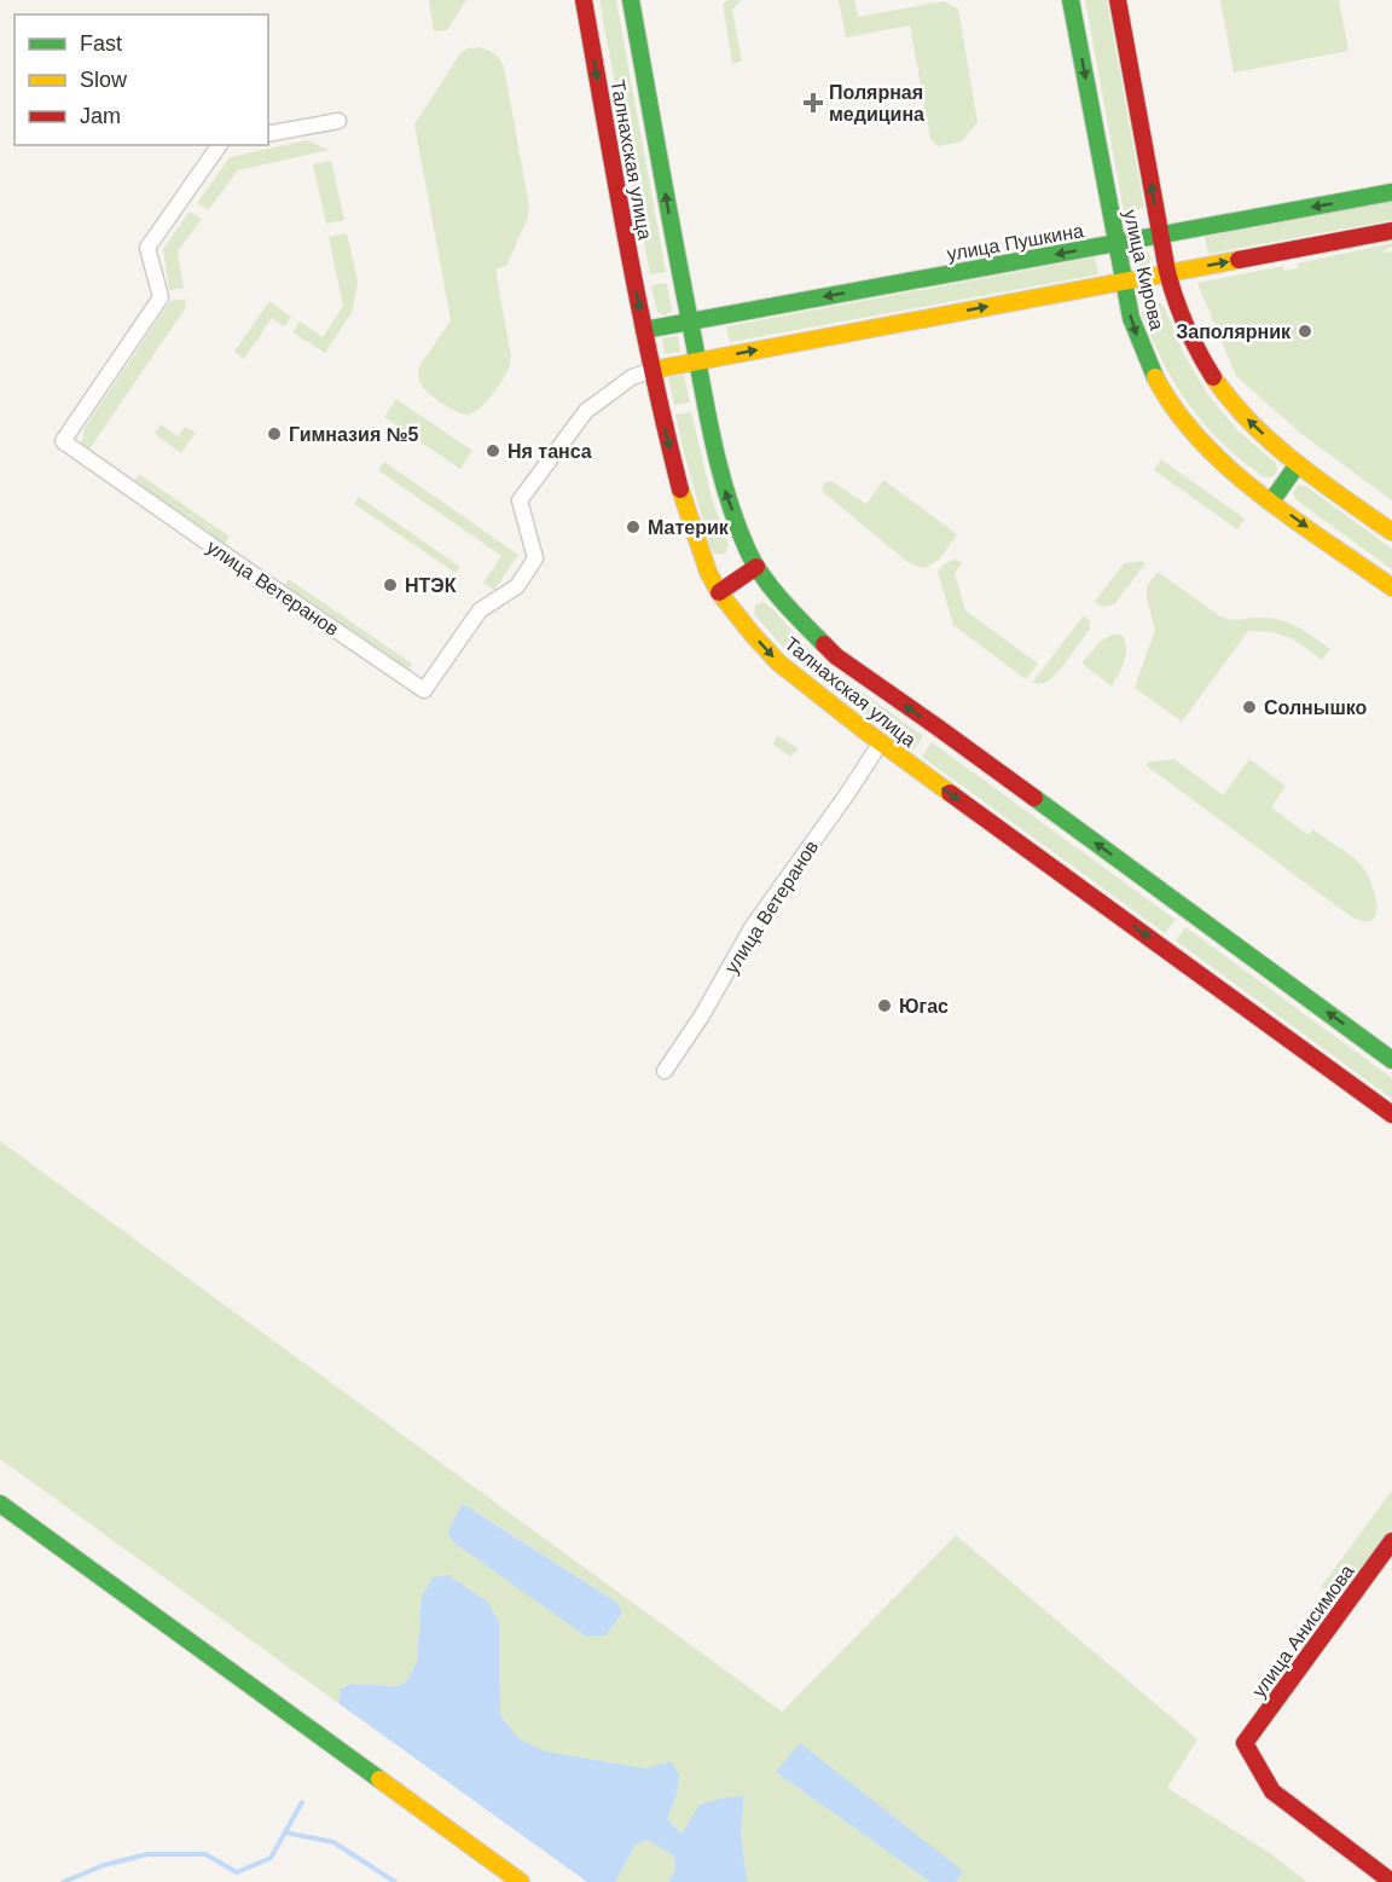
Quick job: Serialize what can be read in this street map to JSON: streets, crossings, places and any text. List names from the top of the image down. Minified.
{"streets":{"street":["Талнахская улица","улица Пушкина","улица Кирова","улица Ветеранов","улица Анисимова"]},"crossings":[["Талнахская улица","улица Пушкина"],["Талнахская улица","улица Ветеранов"],["улица Пушкина","улица Кирова"]],"places":{"health":["Полярная медицина"],"other":["Заполярник","Гимназия №5","Ня танса","Материк","НТЭК","Солнышко","Югас"]},"legend":["Fast","Slow","Jam"]}
